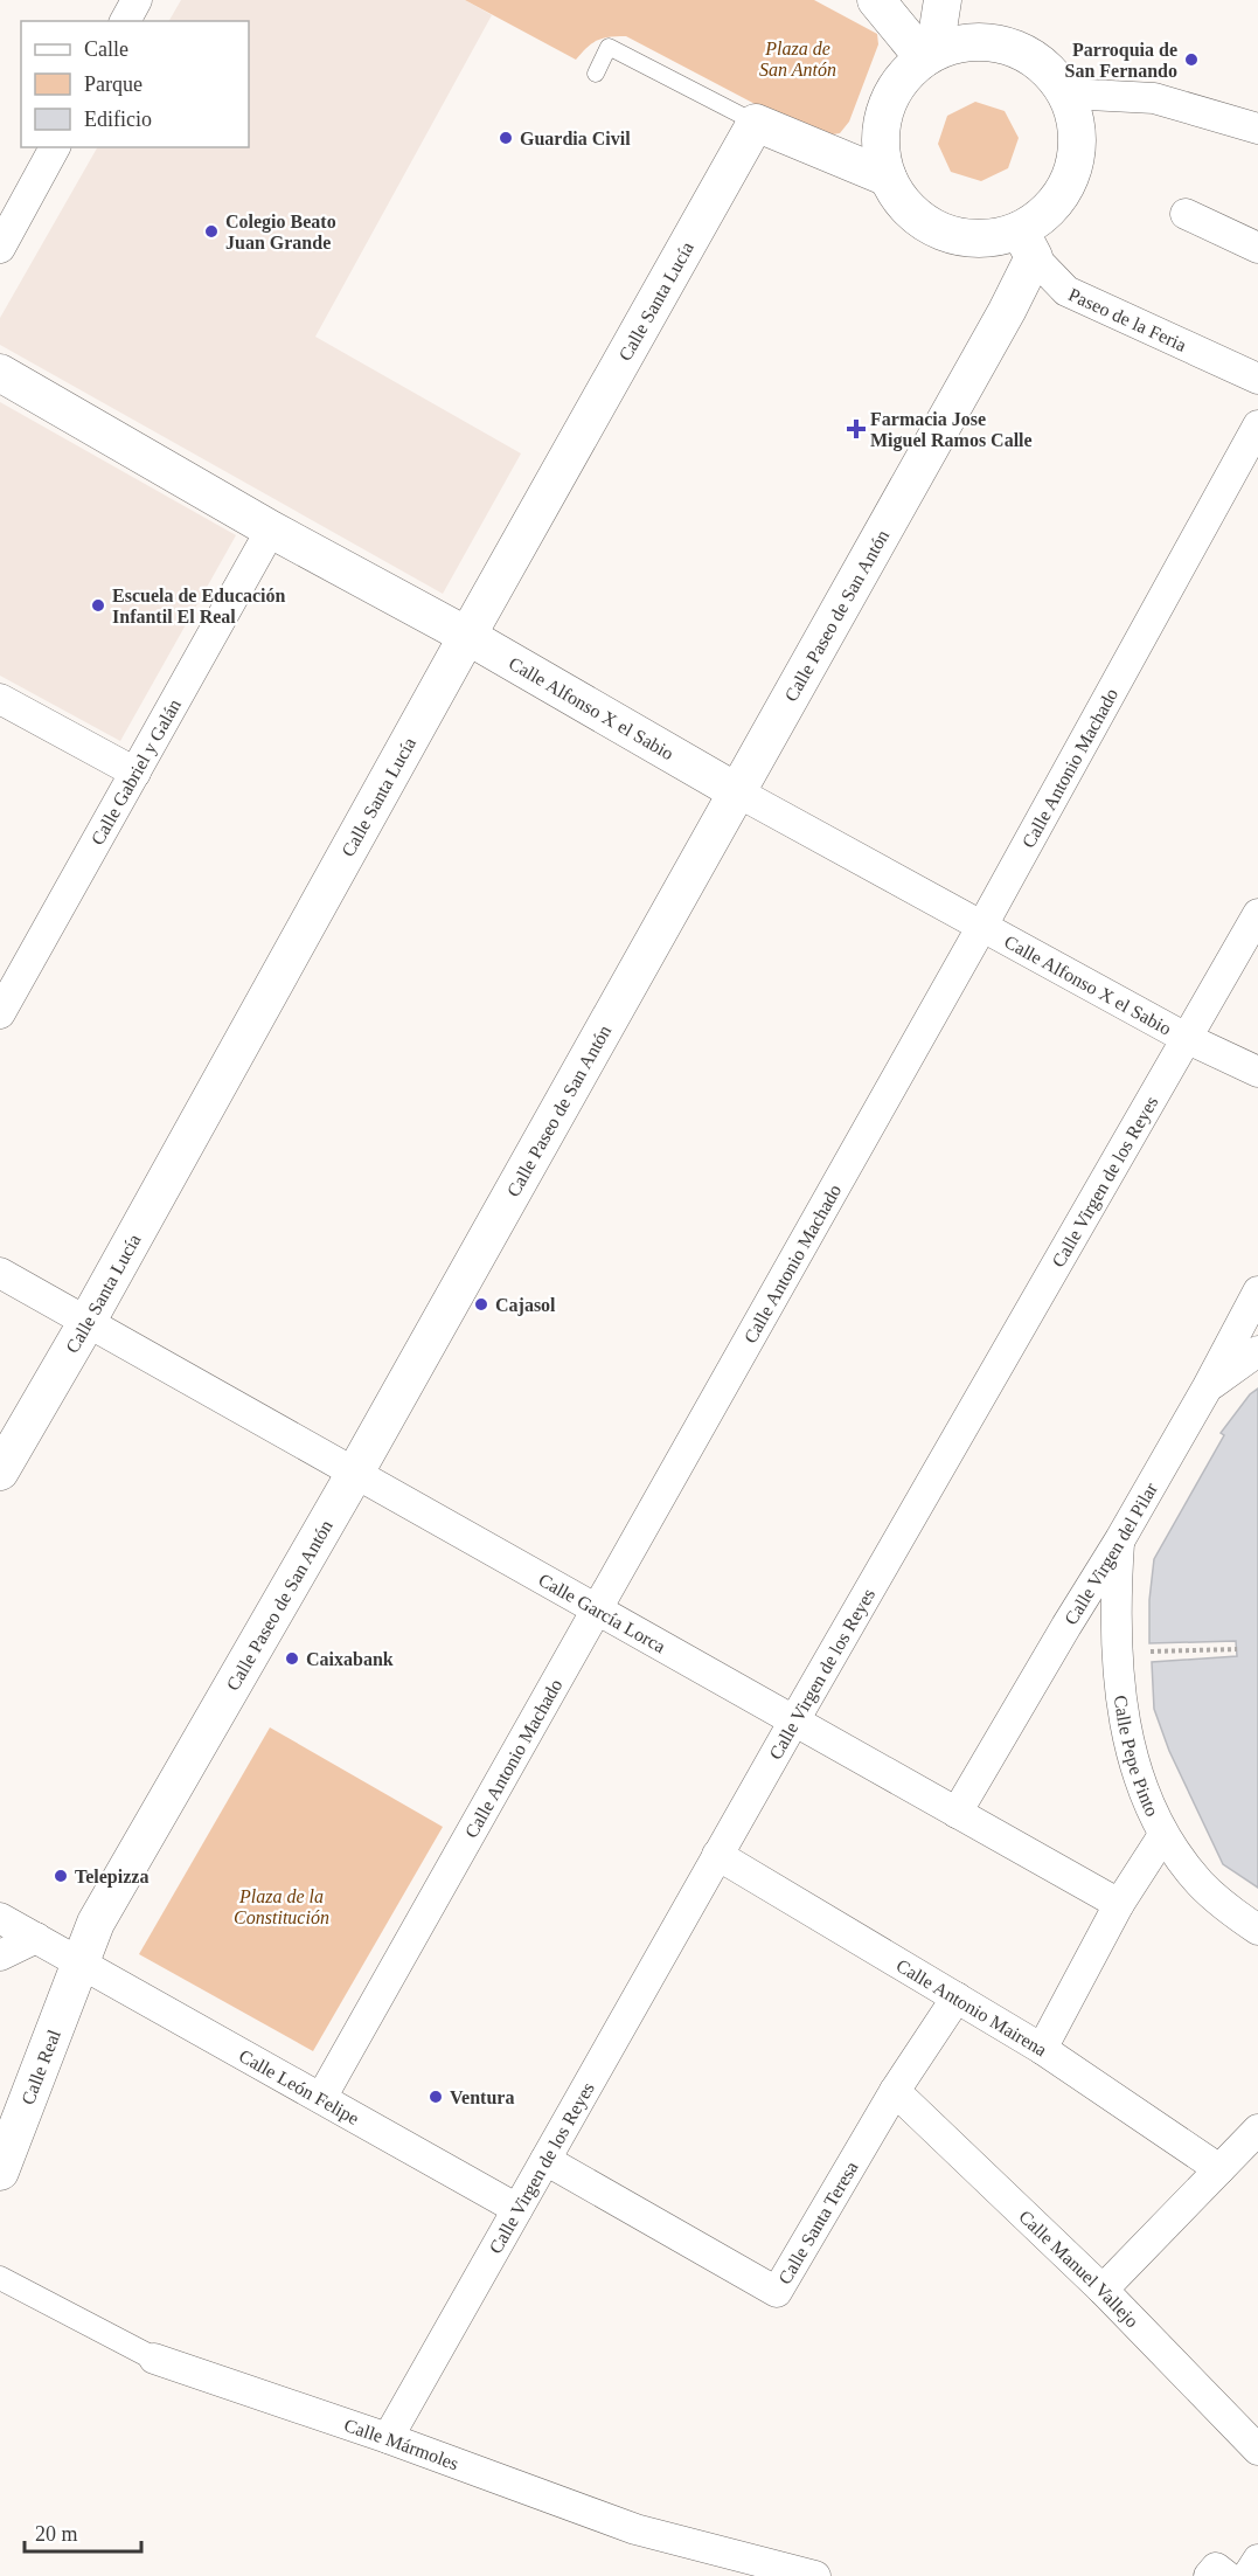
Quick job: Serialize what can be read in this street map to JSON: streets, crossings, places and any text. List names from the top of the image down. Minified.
{"streets":{"street":["Calle Santa Lucía","Paseo de la Feria","Calle Paseo de San Antón","Calle Alfonso X el Sabio","Calle Antonio Machado","Calle Gabriel y Galán","Calle Virgen de los Reyes","Calle Virgen del Pilar","Calle García Lorca","Calle Pepe Pinto","Calle Antonio Mairena","Calle Real","Calle León Felipe","Calle Santa Teresa","Calle Manuel Vallejo","Calle Mármoles"]},"crossings":[["Calle Santa Lucía","Calle Alfonso X el Sabio"],["Calle Santa Lucía","Calle García Lorca"],["Paseo de la Feria","Calle Paseo de San Antón"],["Calle Paseo de San Antón","Calle Alfonso X el Sabio"],["Calle Paseo de San Antón","Calle García Lorca"],["Calle Paseo de San Antón","Calle Real"],["Calle Paseo de San Antón","Calle León Felipe"],["Calle Alfonso X el Sabio","Calle Antonio Machado"],["Calle Alfonso X el Sabio","Calle Gabriel y Galán"],["Calle Alfonso X el Sabio","Calle Virgen de los Reyes"],["Calle Antonio Machado","Calle García Lorca"],["Calle Antonio Machado","Calle León Felipe"],["Calle Virgen de los Reyes","Calle García Lorca"],["Calle Virgen de los Reyes","Calle Antonio Mairena"],["Calle Virgen de los Reyes","Calle León Felipe"],["Calle Virgen de los Reyes","Calle Santa Teresa"],["Calle Virgen de los Reyes","Calle Mármoles"],["Calle Virgen del Pilar","Calle García Lorca"],["Calle Virgen del Pilar","Calle Pepe Pinto"],["Calle Antonio Mairena","Calle Santa Teresa"],["Calle Real","Calle León Felipe"],["Calle Santa Teresa","Calle Manuel Vallejo"]],"parks":["Plaza de San Antón","Plaza de la Constitución"],"places":{"other":["Parroquia de San Fernando","Guardia Civil","Colegio Beato Juan Grande","Escuela de Educación Infantil El Real","Cajasol","Caixabank","Telepizza","Ventura"],"health":["Farmacia Jose Miguel Ramos Calle"]},"legend":["Calle","Parque","Edificio"],"scale_bar":"20 m"}
